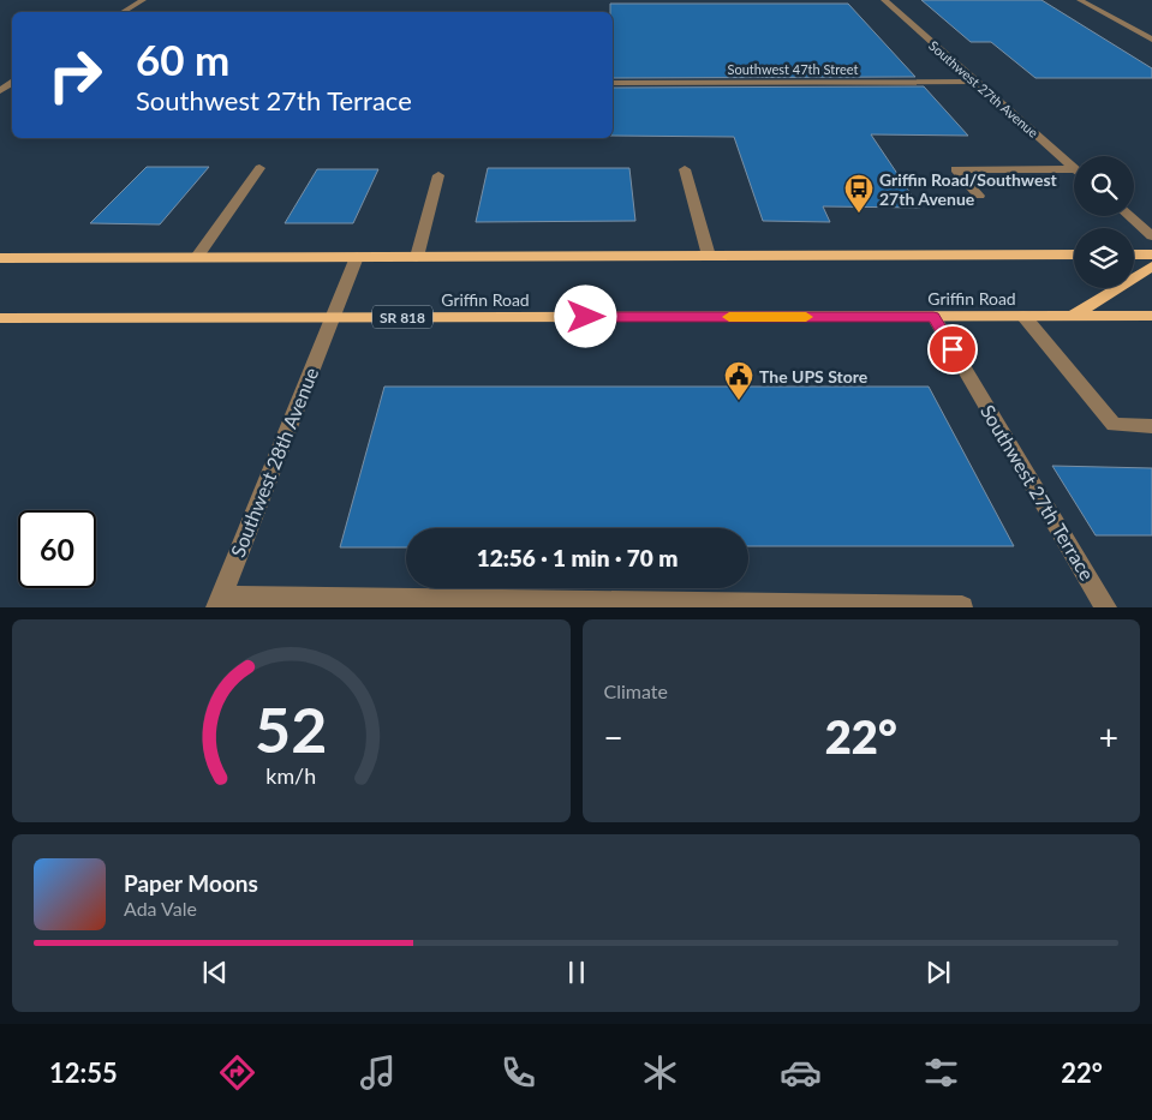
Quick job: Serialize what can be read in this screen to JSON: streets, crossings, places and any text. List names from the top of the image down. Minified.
{"streets":{"main road":["Griffin Road","SR 818"],"street":["Southwest 47th Street","Southwest 27th Avenue","Southwest 28th Avenue","Southwest 27th Terrace"]},"crossings":[["Southwest 47th Street","Southwest 27th Avenue"],["Griffin Road","Southwest 28th Avenue"],["Griffin Road","Southwest 27th Terrace"]],"places":{"bus stop":["Griffin Road/Southwest 27th Avenue"],"public building":["The UPS Store"]},"page":{"turn":["60 m","Southwest 27th Terrace"],"limit":"60","trip":"12:56 · 1 min · 70 m","tile":"Climate","heat":["−","22°","+"],"song":["Paper Moons","Ada Vale"],"tabs":["12:55","22°"],"gauge":["52","km/h"]}}
